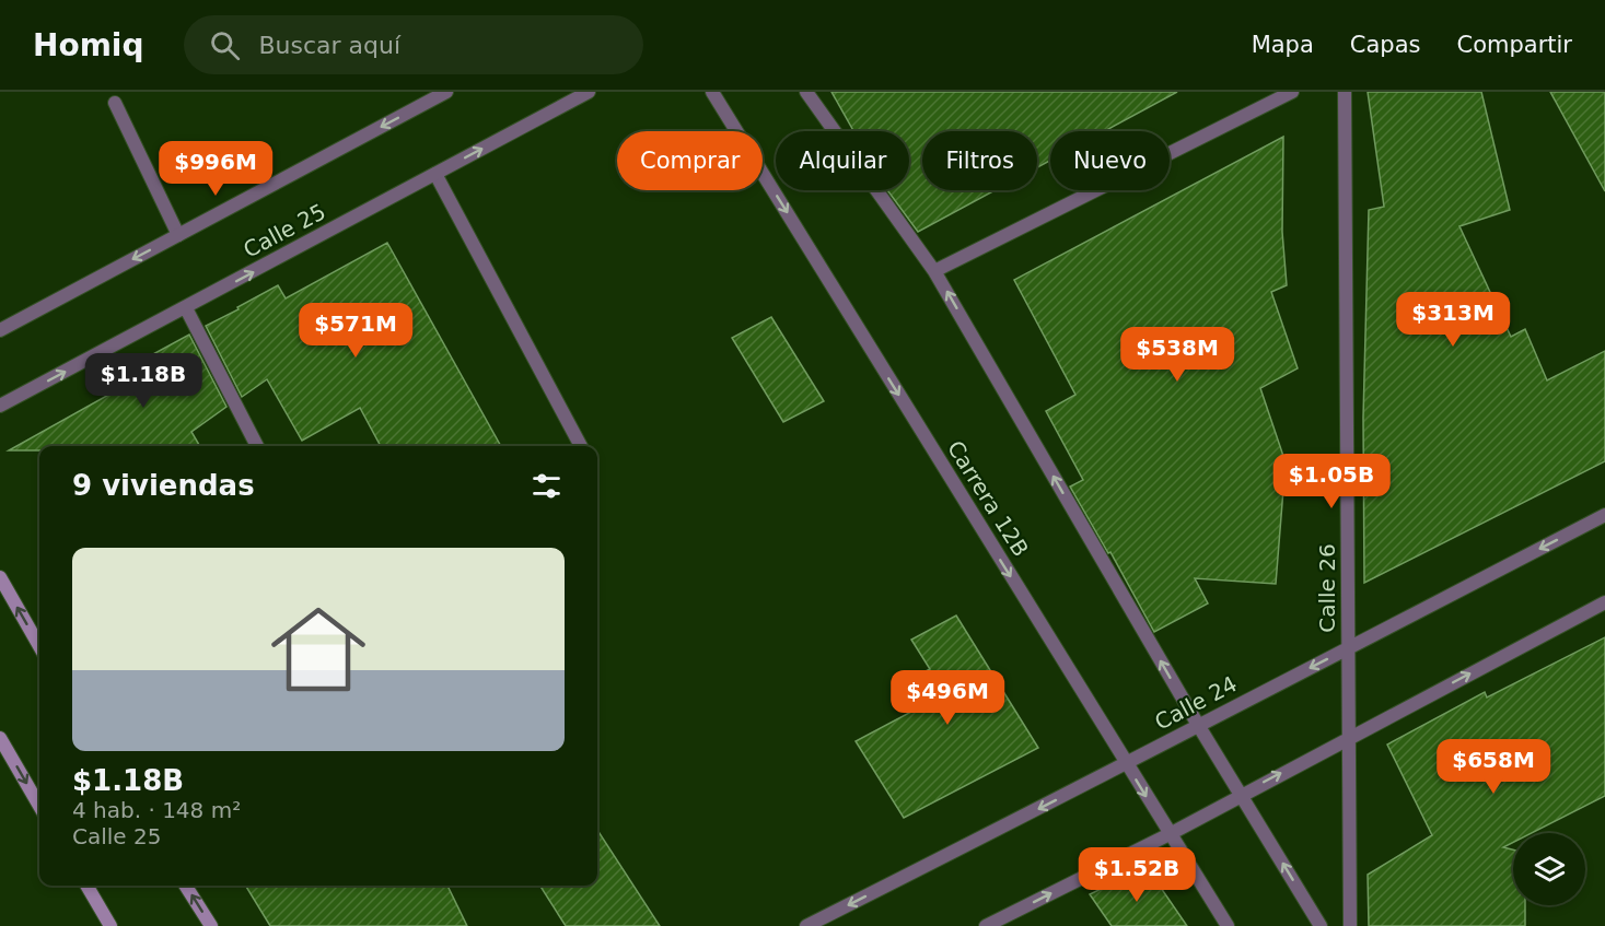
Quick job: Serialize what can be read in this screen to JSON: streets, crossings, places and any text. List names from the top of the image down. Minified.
{"streets":{"street":["Calle 25","Carrera 12B","Calle 26","Calle 24"]},"crossings":[["Carrera 12B","Calle 24"],["Calle 26","Calle 24"]],"page":{"header":"Homiq","search":"Buscar aquí","nav":["Mapa","Capas","Compartir"],"chip":["Comprar","Alquilar","Filtros","Nuevo"],"price":["$996M","$313M","$571M","$538M","$1.18B","$1.05B","$496M","$658M","$1.52B"],"heading":"9 viviendas","list":[{"name":"$1.18B","note":"4 hab. · 148 m² · Calle 25"}]}}
